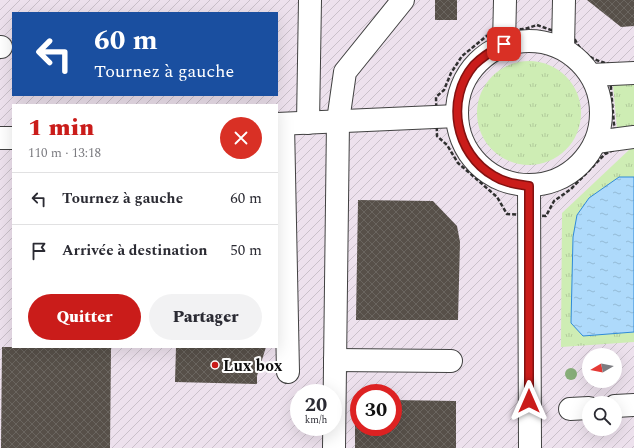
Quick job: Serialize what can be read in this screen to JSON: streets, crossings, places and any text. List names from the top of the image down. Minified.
{"places":["Lux box"],"north":"left","page":{"turn":["60 m","Tournez à gauche"],"heading":["1 min","110 m · 13:18"],"list":[{"name":"Tournez à gauche","value":"60 m"},{"name":"Arrivée à destination","value":"50 m"}],"buttons":["Quitter","Partager"],"speed":"20 km/h","limit":"30"}}
